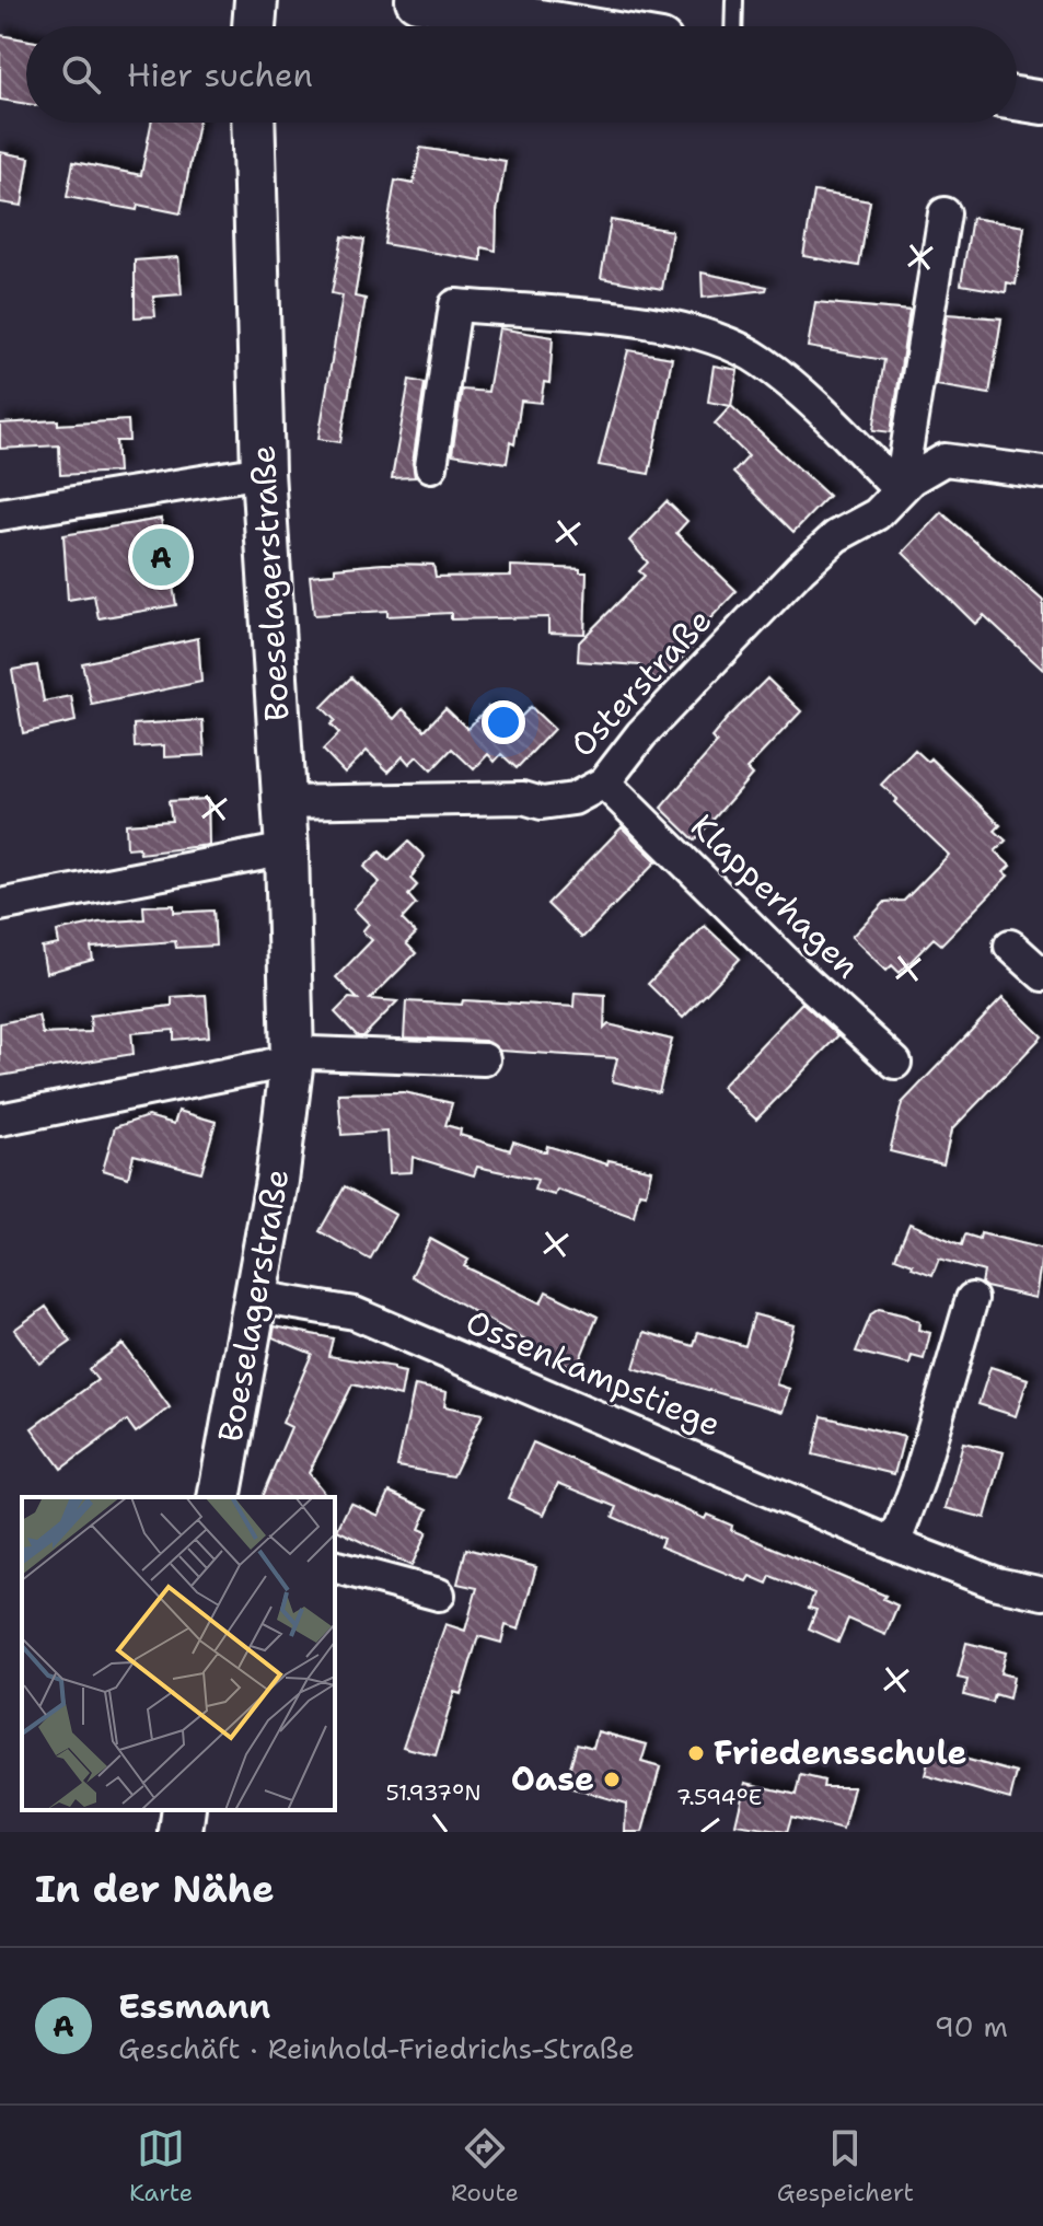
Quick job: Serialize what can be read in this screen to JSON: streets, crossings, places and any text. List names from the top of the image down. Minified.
{"streets":{"street":["Boeselagerstraße","Osterstraße","Klapperhagen","Ossenkampstiege"]},"crossings":[["Boeselagerstraße","Osterstraße"],["Boeselagerstraße","Ossenkampstiege"],["Osterstraße","Klapperhagen"]],"places":["Friedensschule","Oase"],"page":{"search":"Hier suchen","pins":"A","heading":"In der Nähe","list":[{"mark":"A","name":"Essmann","note":"Geschäft · Reinhold-Friedrichs-Straße","value":"90 m"}],"nav":["Karte","Route","Gespeichert"]},"coordinates":["51.937°N","7.594°E"]}
